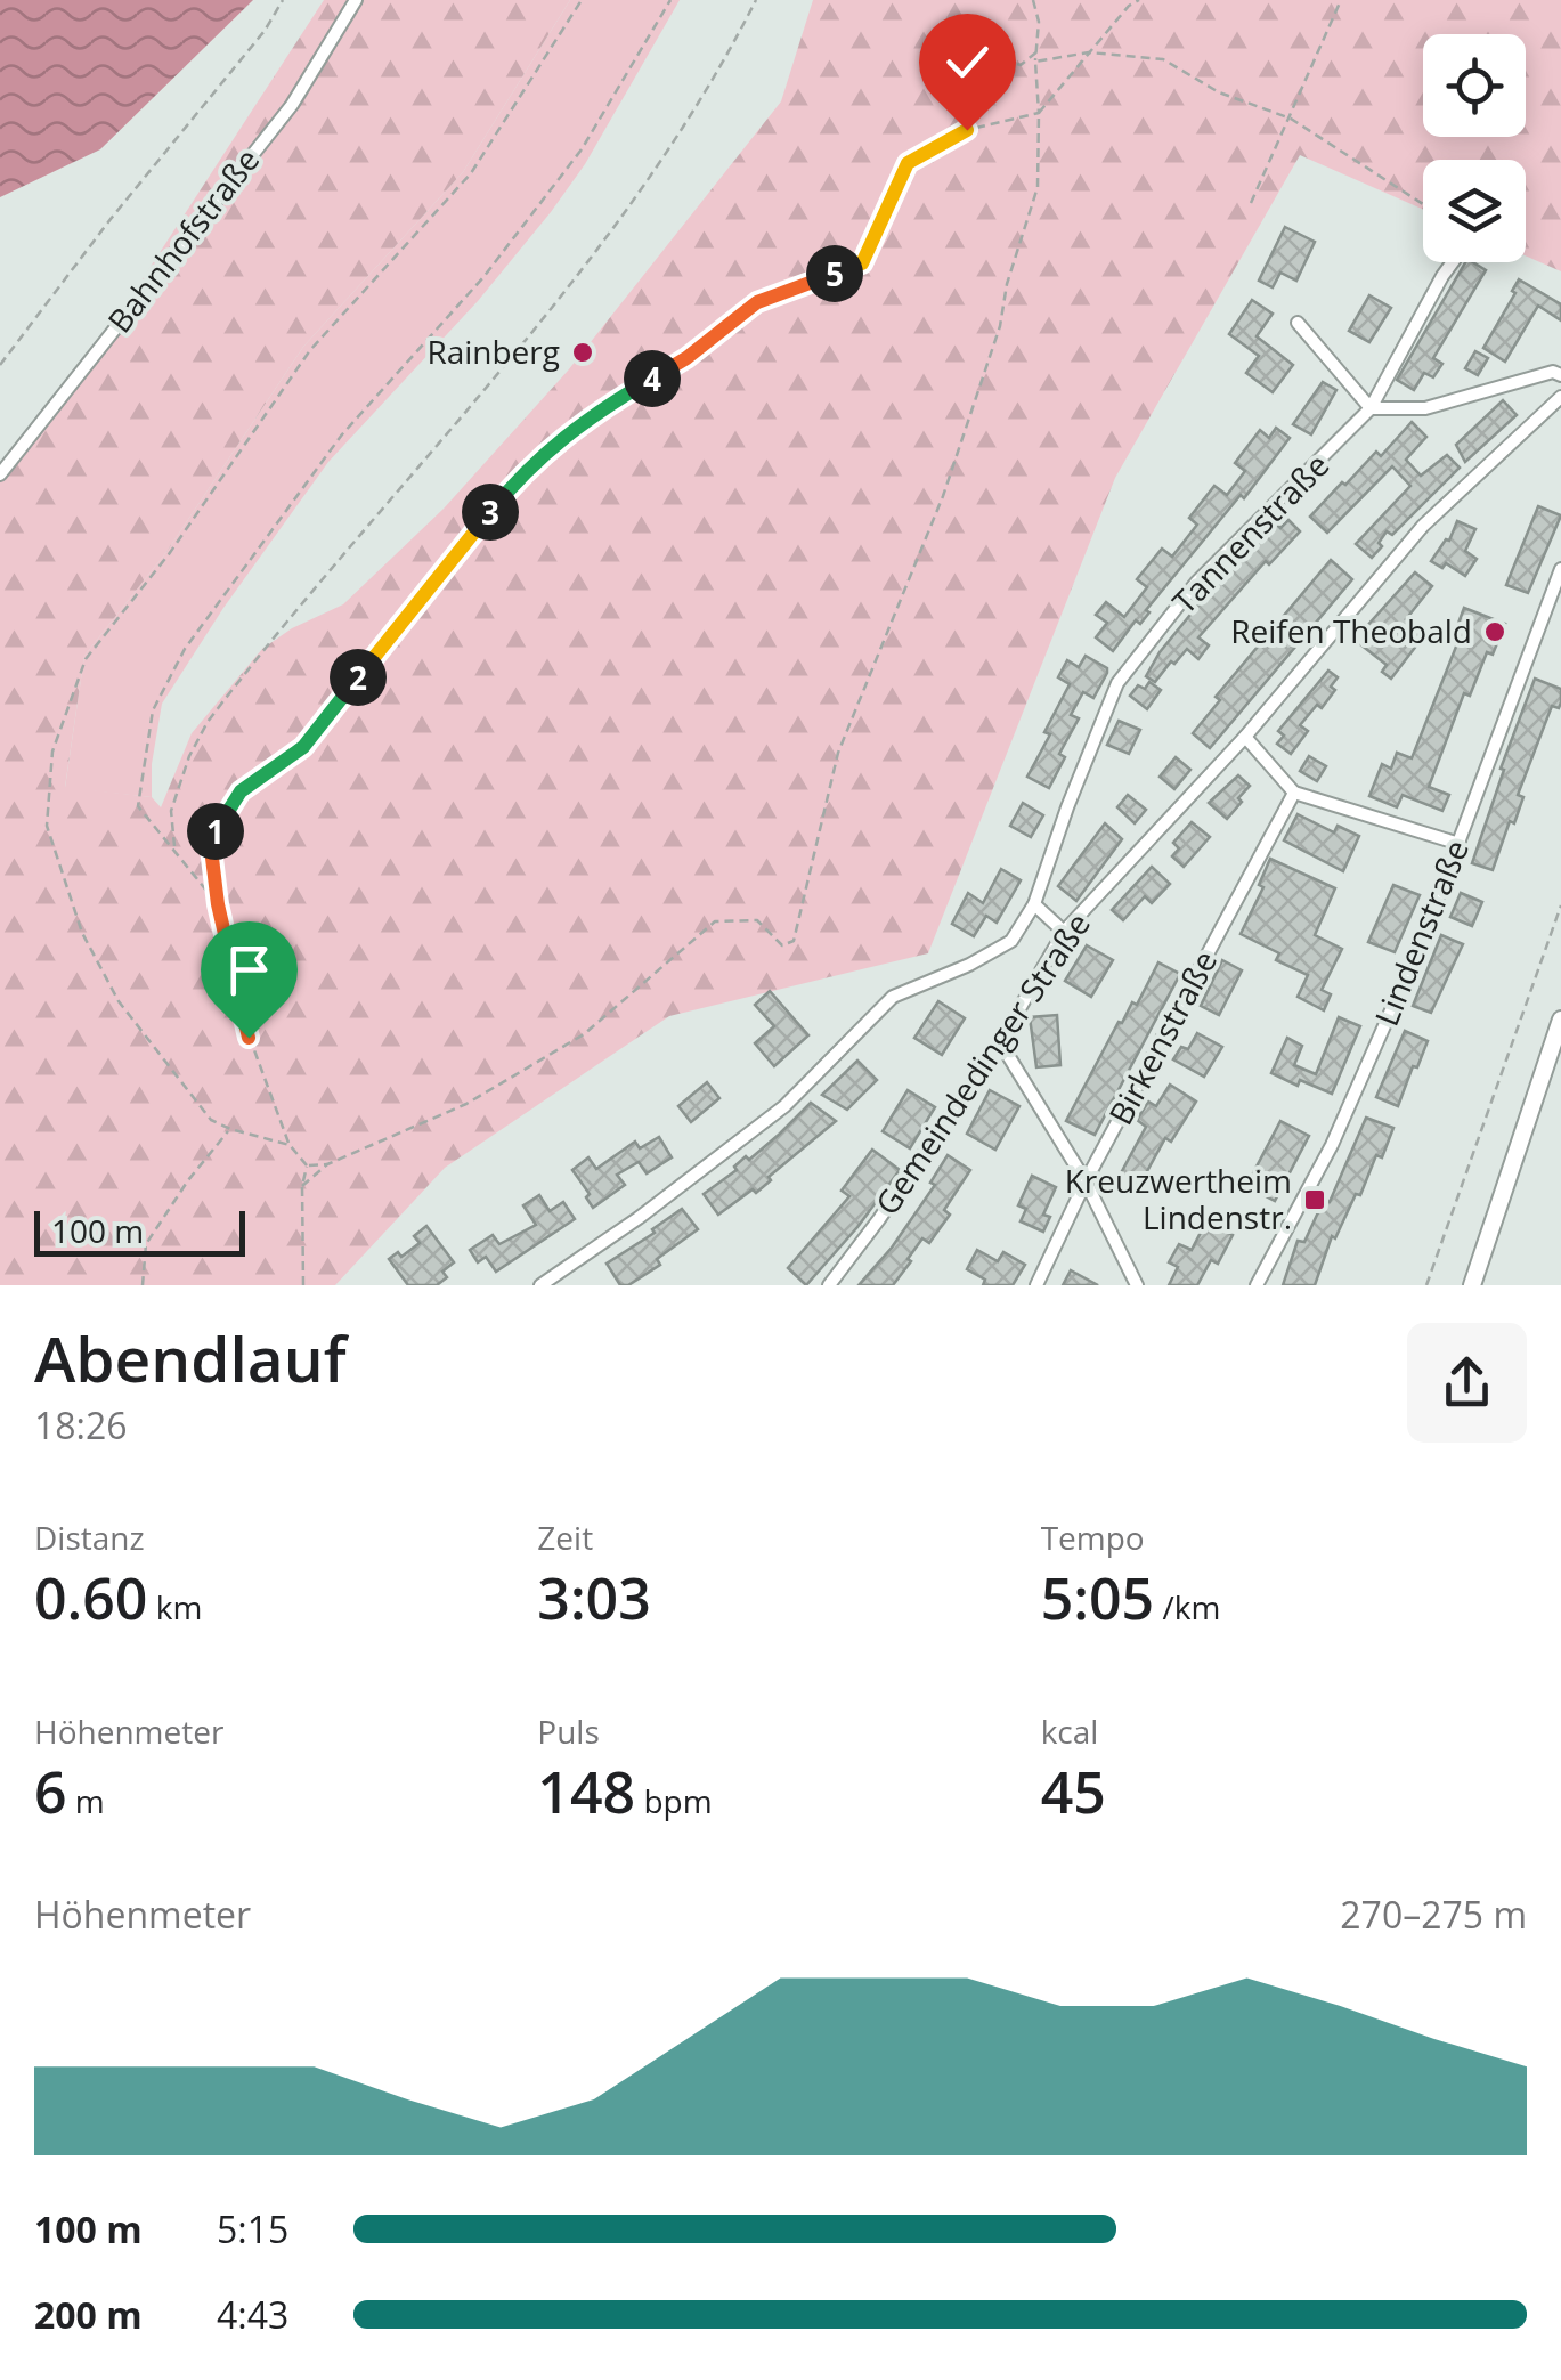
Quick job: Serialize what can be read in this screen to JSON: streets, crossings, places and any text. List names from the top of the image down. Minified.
{"streets":{"street":["Bahnhofstraße","Tannenstraße","Lindenstraße","Birkenstraße","Gemeindedinger Straße"]},"places":{"other":["Rainberg","Reifen Theobald"],"transit":["Kreuzwertheim Lindenstr."]},"scale_bar":"100 m","page":{"pins":["5","4","3","2","1"],"scale":"100 m","heading":["Abendlauf","18:26"],"stats":[["Distanz","0.60 km"],["Zeit","3:03"],["Tempo","5:05 /km"],["Höhenmeter","6 m"],["Puls","148 bpm"],["kcal","45"]],"chart":["Höhenmeter","270–275 m"],"list":[{"name":"100 m","note":"5:15"},{"name":"200 m","note":"4:43"}]}}
